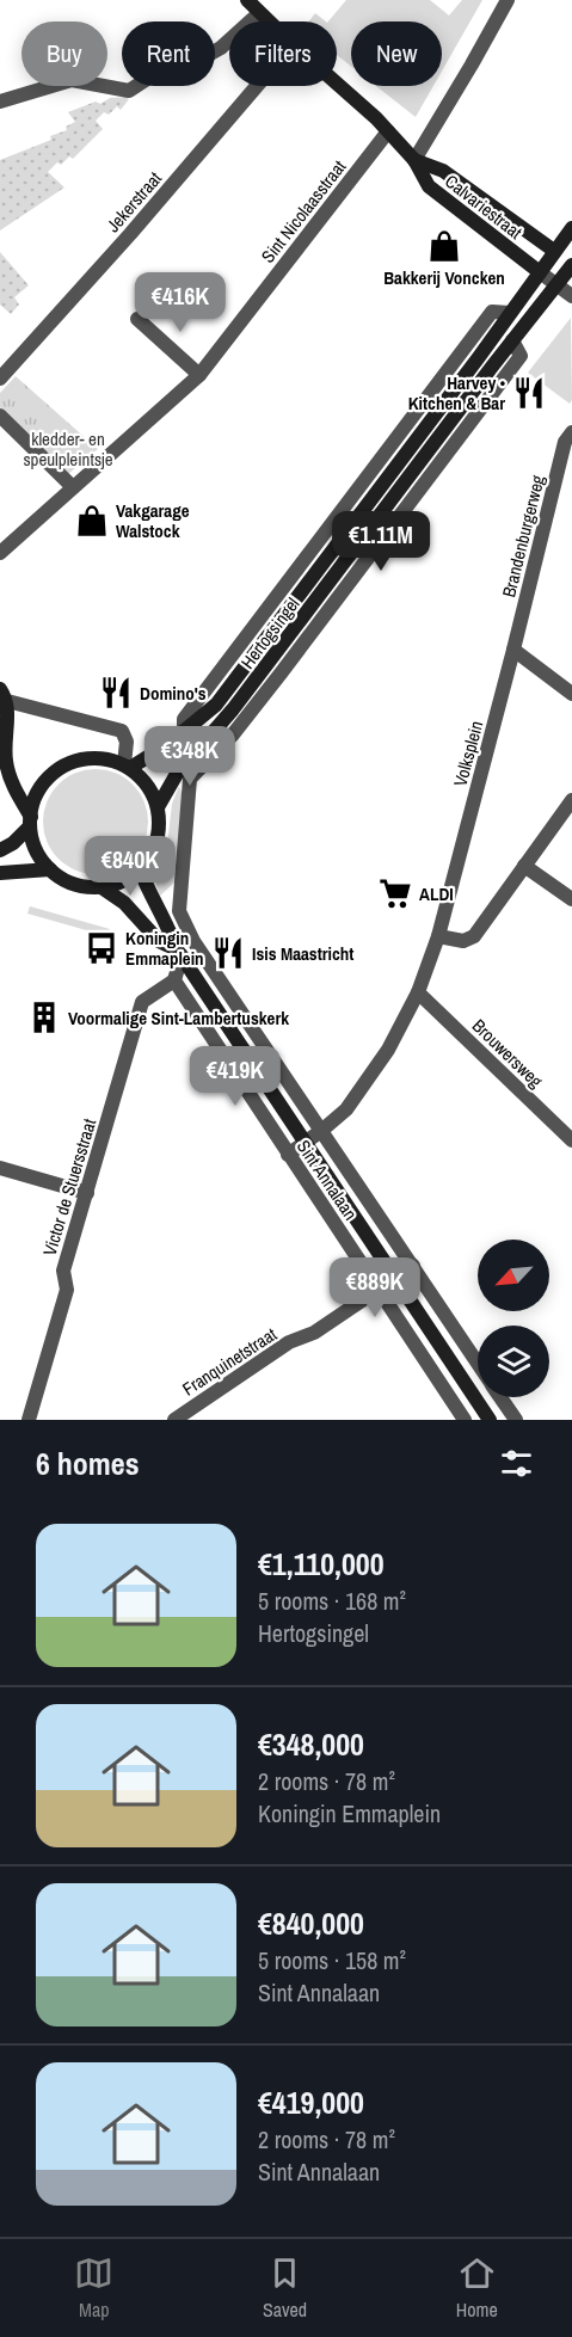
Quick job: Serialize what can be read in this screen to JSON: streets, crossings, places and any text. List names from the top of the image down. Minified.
{"streets":{"main road":["Calvariestraat","Hertogsingel","Sint Annalaan"],"street":["Jekerstraat","Sint Nicolaasstraat","Brandenburgerweg","Volksplein","Brouwersweg","Victor de Stuersstraat","Franquinetstraat"]},"crossings":[["Calvariestraat","Sint Nicolaasstraat"],["Calvariestraat","Hertogsingel"],["Brandenburgerweg","Volksplein"],["Hertogsingel","Sint Annalaan"],["Volksplein","Brouwersweg"],["Volksplein","Sint Annalaan"],["Sint Annalaan","Victor de Stuersstraat"],["Sint Annalaan","Franquinetstraat"]],"parks":["kledder- en speulpleintsje"],"places":{"shop":["Bakkerij Voncken","Vakgarage Walstock"],"restaurant":["Harvey • Kitchen & Bar","Domino's","Isis Maastricht"],"supermarket":["ALDI"],"bus stop":["Koningin Emmaplein"],"building":["Voormalige Sint-Lambertuskerk"]},"north":"bottom left","page":{"chip":["Buy","Rent","Filters","New"],"price":["€416K","€1.11M","€348K","€840K","€419K","€889K"],"heading":"6 homes","list":[{"name":"€1,110,000","note":"5 rooms · 168 m² · Hertogsingel"},{"name":"€348,000","note":"2 rooms · 78 m² · Koningin Emmaplein"},{"name":"€840,000","note":"5 rooms · 158 m² · Sint Annalaan"},{"name":"€419,000","note":"2 rooms · 78 m² · Sint Annalaan"}],"tabs":["Map","Saved","Home"]}}
